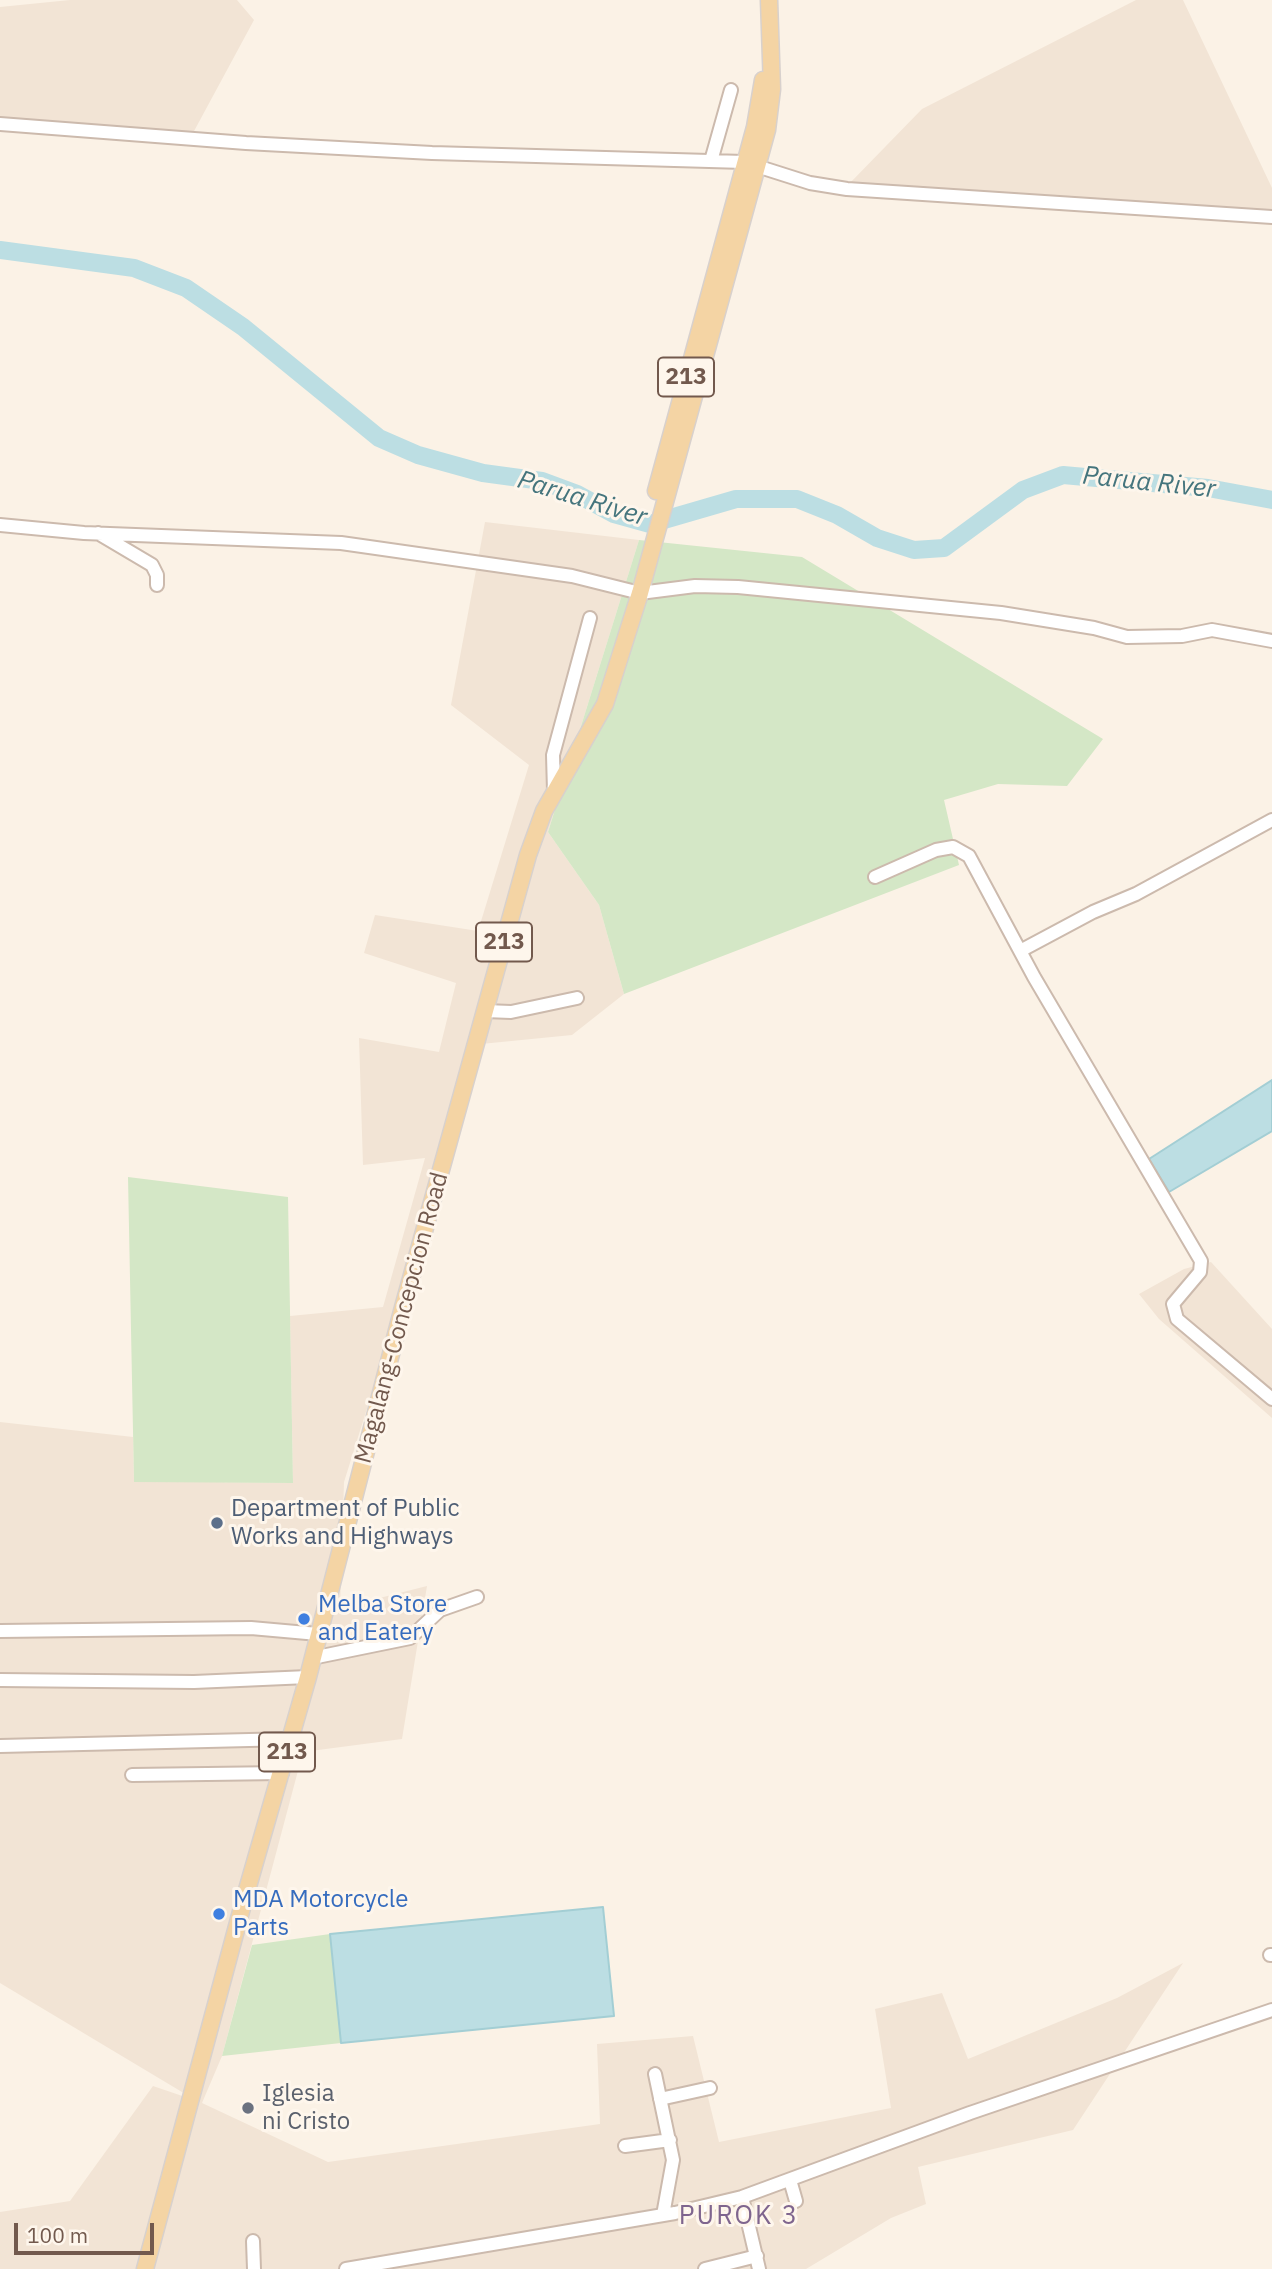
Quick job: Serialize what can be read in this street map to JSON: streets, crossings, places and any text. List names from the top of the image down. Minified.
{"streets":{"main road":["213","Magalang-Concepcion Road"]},"districts":["PUROK 3"],"water":["Parua River"],"places":["Department of Public Works and Highways","Melba Store and Eatery","MDA Motorcycle Parts","Iglesia ni Cristo"],"scale_bar":"100 m"}
